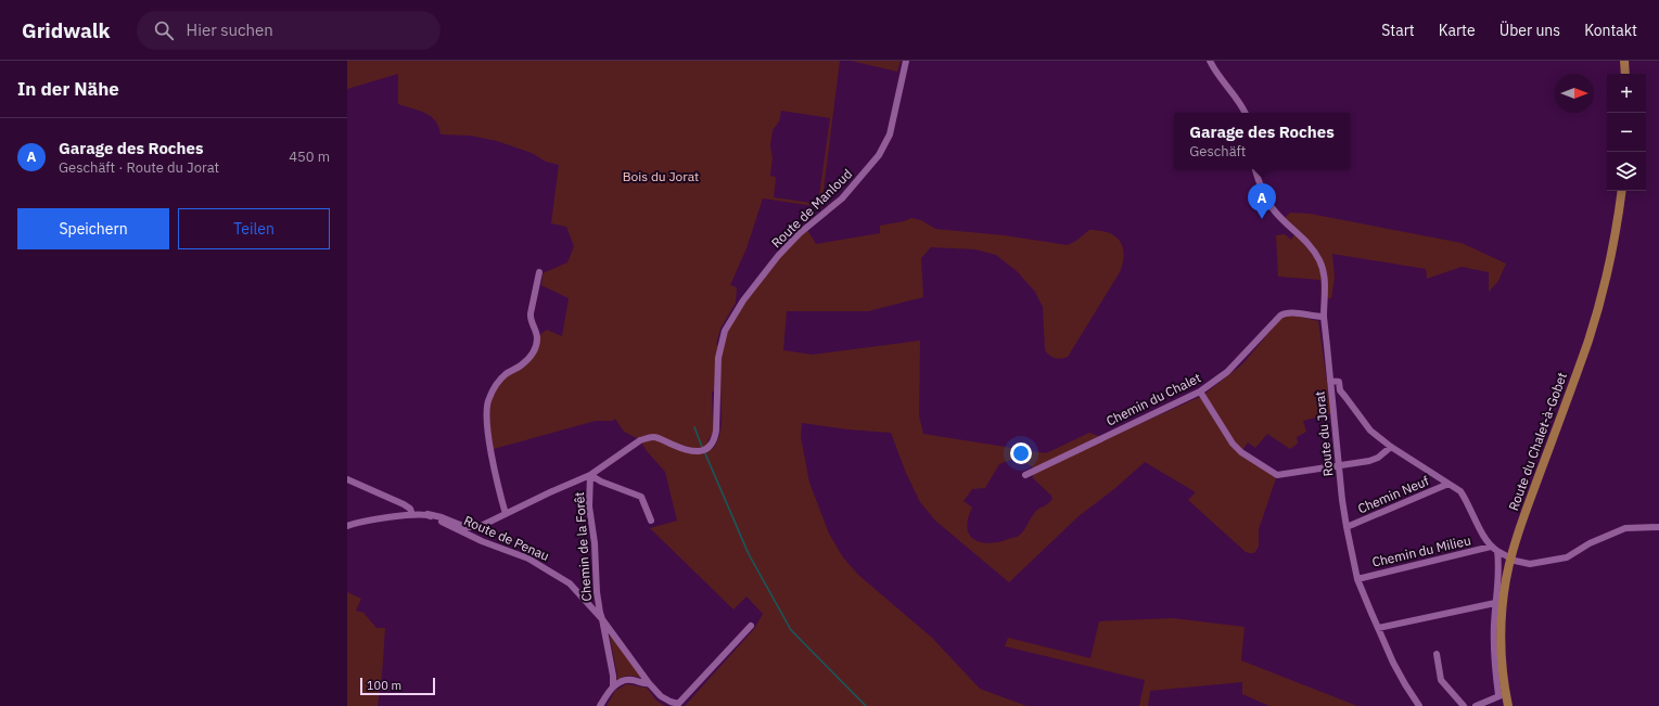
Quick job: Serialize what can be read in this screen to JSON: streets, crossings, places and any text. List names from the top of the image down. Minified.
{"streets":{"main road":["Route du Chalet-à-Gobet"],"street":["Route de Manloud","Chemin du Chalet","Route du Jorat","Chemin Neuf","Route de Penau","Chemin de la Forêt","Chemin du Milieu"]},"crossings":[["Route de Manloud","Route de Penau"],["Route de Manloud","Chemin de la Forêt"],["Chemin du Chalet","Route du Jorat"],["Route du Jorat","Chemin Neuf"],["Route du Jorat","Chemin du Milieu"],["Route de Penau","Chemin de la Forêt"]],"parks":["Bois du Jorat"],"scale_bar":"100 m","north":"right","page":{"header":"Gridwalk","search":"Hier suchen","nav":["Start","Karte","Über uns","Kontakt"],"heading":"In der Nähe","map_buttons":["+","−"],"popup":["Garage des Roches","Geschäft"],"list":[{"mark":"A","name":"Garage des Roches","note":"Geschäft · Route du Jorat","value":"450 m"}],"pins":"A","buttons":["Speichern","Teilen"],"scale":"100 m"}}
